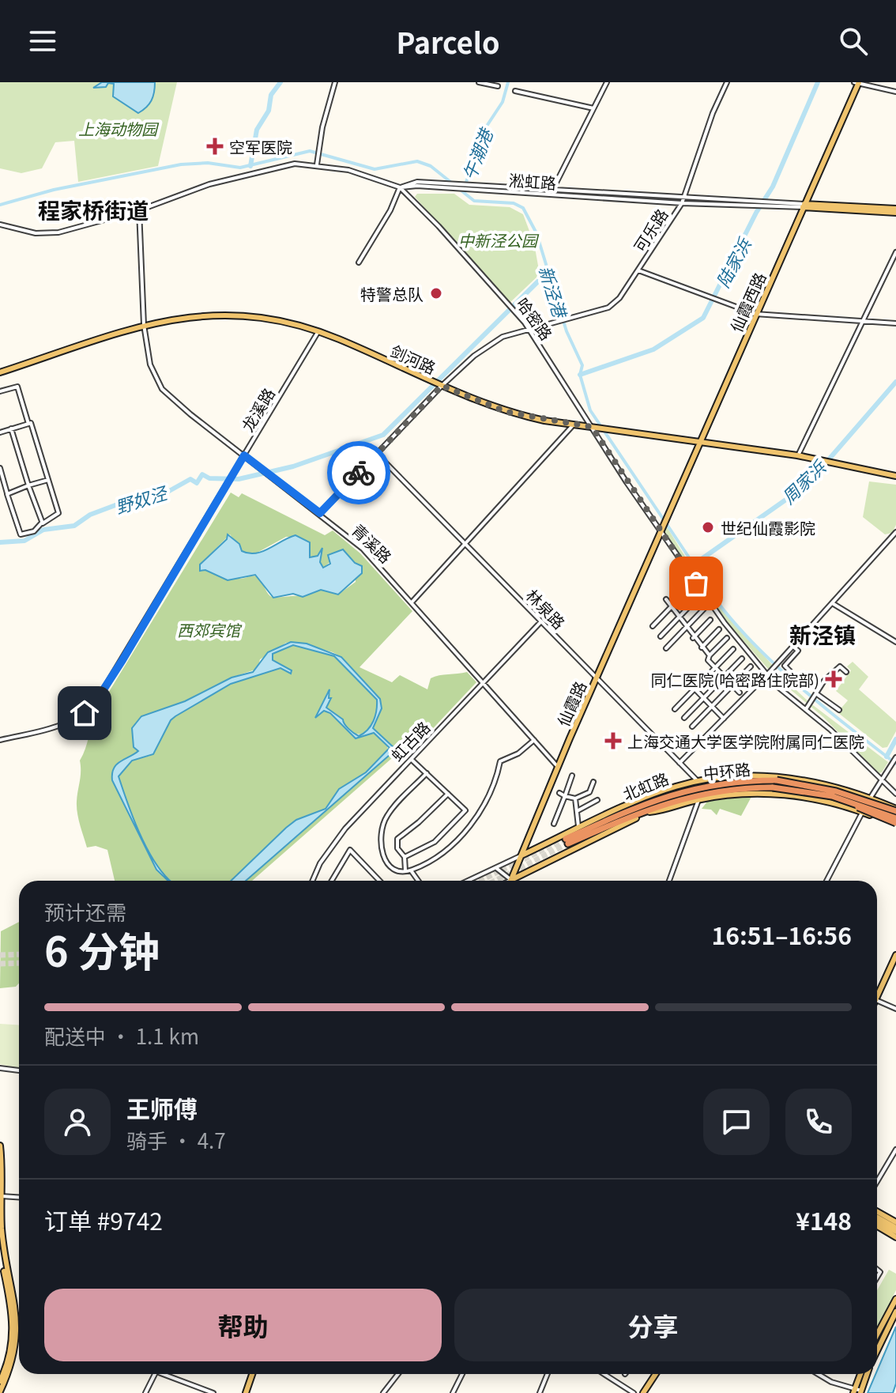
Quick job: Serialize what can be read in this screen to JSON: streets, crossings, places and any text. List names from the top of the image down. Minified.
{"streets":{"highway":["中环路"],"main road":["淞虹路","仙霞西路","剑河路","仙霞路","北虹路"],"street":["可乐路","哈密路","龙溪路","青溪路","林泉路","虹古路"]},"crossings":[["淞虹路","可乐路"],["淞虹路","仙霞西路"],["淞虹路","哈密路"],["可乐路","哈密路"],["可乐路","剑河路"],["可乐路","青溪路"],["可乐路","林泉路"],["仙霞西路","哈密路"],["仙霞西路","剑河路"],["仙霞西路","仙霞路"],["哈密路","剑河路"],["哈密路","青溪路"],["哈密路","仙霞路"],["剑河路","龙溪路"],["剑河路","青溪路"],["龙溪路","青溪路"],["青溪路","仙霞路"],["青溪路","虹古路"],["林泉路","仙霞路"],["林泉路","虹古路"],["林泉路","北虹路"],["仙霞路","北虹路"],["中环路","北虹路"]],"districts":["程家桥街道","新泾镇"],"water":["午潮港","陆家浜","新泾港","周家浜","野奴泾"],"parks":["上海动物园","中新泾公园","西郊宾馆"],"places":{"health":["空军医院","同仁医院(哈密路住院部)","上海交通大学医学院附属同仁医院"],"other":["特警总队","世纪仙霞影院"]},"page":{"header":"Parcelo","heading":["6 分钟","预计还需","16:51–16:56"],"panel":["王师傅","骑手 · 4.7","订单 #9742","¥148"],"bar":"配送中 · 1.1 km","buttons":["帮助","分享"]}}
